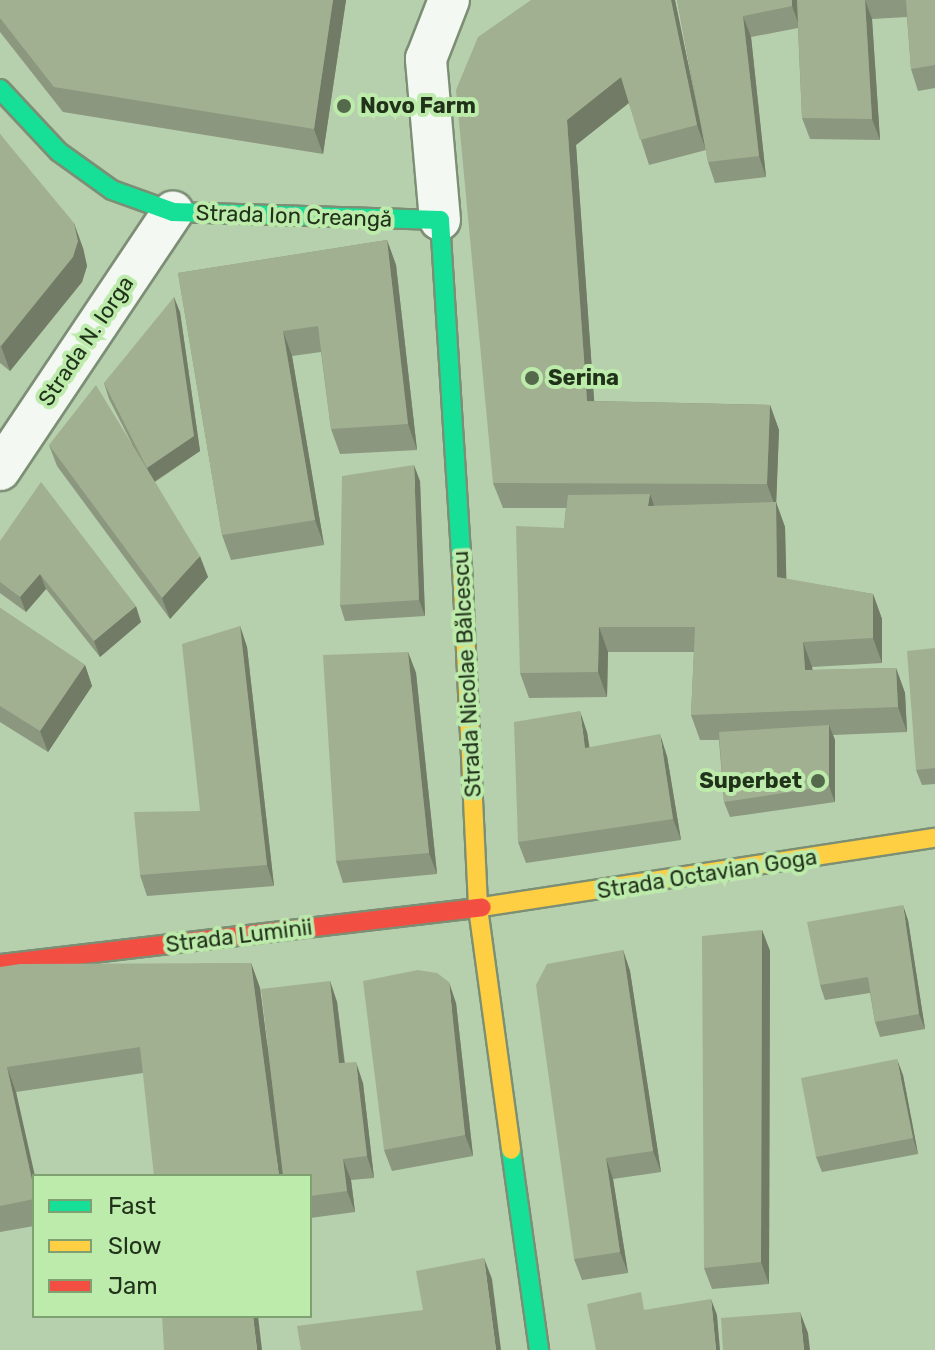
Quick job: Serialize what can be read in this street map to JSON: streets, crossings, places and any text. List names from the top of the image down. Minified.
{"streets":{"main road":["Strada Ion Creangă","Strada Nicolae Bălcescu","Strada Octavian Goga","Strada Luminii"],"street":["Strada N. Iorga"]},"crossings":[["Strada Ion Creangă","Strada N. Iorga"],["Strada Ion Creangă","Strada Nicolae Bălcescu"],["Strada Nicolae Bălcescu","Strada Octavian Goga"],["Strada Nicolae Bălcescu","Strada Luminii"],["Strada Octavian Goga","Strada Luminii"]],"places":["Novo Farm","Serina","Superbet"],"legend":["Fast","Slow","Jam"]}
